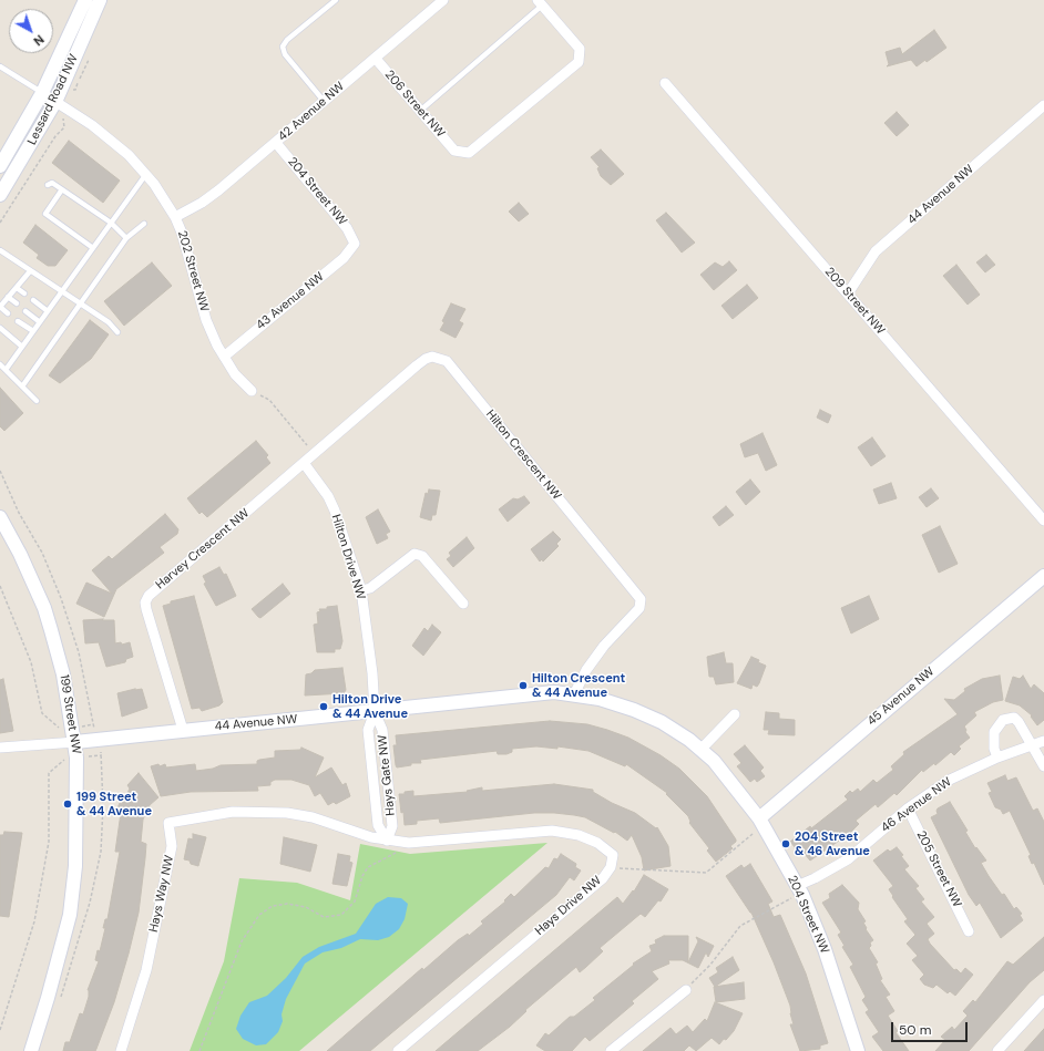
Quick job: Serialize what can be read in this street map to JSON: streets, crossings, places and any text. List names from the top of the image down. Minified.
{"streets":{"street":["Lessard Road NW","206 Street NW","42 Avenue NW","204 Street NW","44 Avenue NW","202 Street NW","43 Avenue NW","209 Street NW","Hilton Crescent NW","Harvey Crescent NW","Hilton Drive NW","45 Avenue NW","199 Street NW","Hays Gate NW","46 Avenue NW","205 Street NW","Hays Way NW","Hays Drive NW"]},"crossings":[["Lessard Road NW","202 Street NW"],["206 Street NW","42 Avenue NW"],["42 Avenue NW","204 Street NW"],["42 Avenue NW","202 Street NW"],["204 Street NW","44 Avenue NW"],["204 Street NW","43 Avenue NW"],["204 Street NW","Hilton Crescent NW"],["204 Street NW","45 Avenue NW"],["204 Street NW","46 Avenue NW"],["44 Avenue NW","209 Street NW"],["44 Avenue NW","Harvey Crescent NW"],["44 Avenue NW","Hilton Drive NW"],["44 Avenue NW","199 Street NW"],["44 Avenue NW","Hays Gate NW"],["202 Street NW","43 Avenue NW"],["Hilton Crescent NW","Harvey Crescent NW"],["Hilton Crescent NW","Hilton Drive NW"],["Harvey Crescent NW","Hilton Drive NW"],["Hilton Drive NW","Hays Gate NW"],["Hays Gate NW","Hays Way NW"],["Hays Gate NW","Hays Drive NW"],["46 Avenue NW","205 Street NW"],["Hays Way NW","Hays Drive NW"]],"places":["Hilton Crescent & 44 Avenue","Hilton Drive & 44 Avenue","199 Street & 44 Avenue","204 Street & 46 Avenue"],"scale_bar":"50 m","north":"bottom right"}
